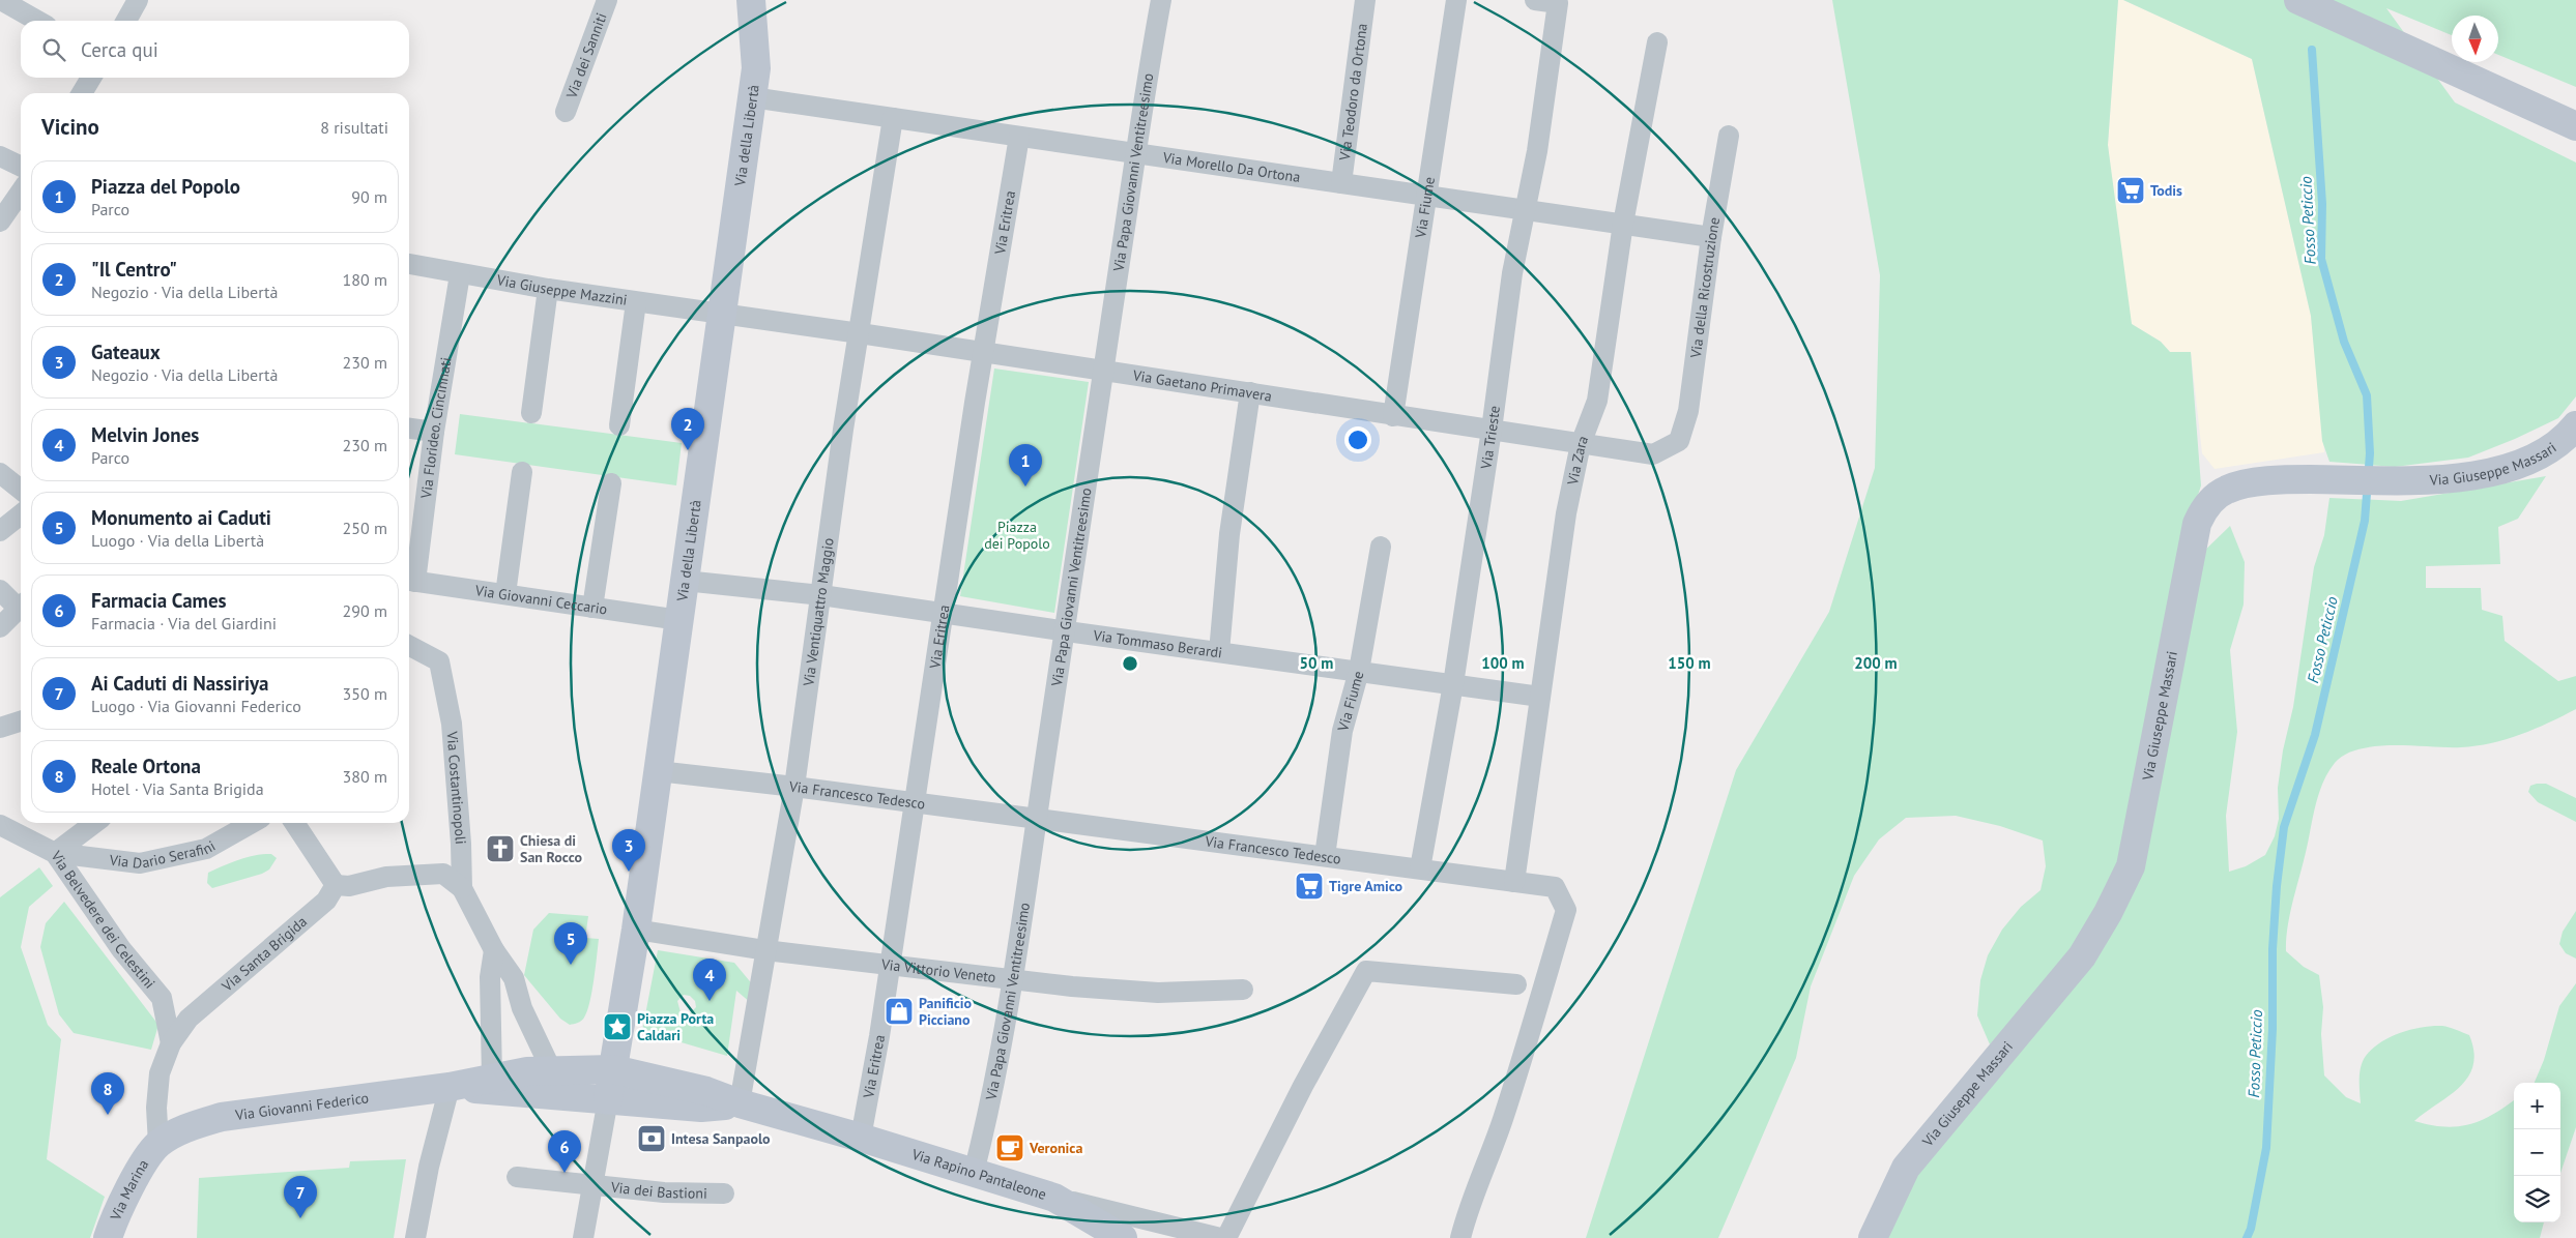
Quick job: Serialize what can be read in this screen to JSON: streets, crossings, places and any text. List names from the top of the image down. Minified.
{"streets":{"street":["Via dei Sanniti","Via Teodoro da Ortona","Via della Libertà","Via Morello Da Ortona","Via Papa Giovanni Ventitreesimo","Via Fiume","Via Eritrea","Via della Ricostruzione","Via Giuseppe Mazzini","Via Gaetano Primavera","Via Florideo. Cincinnati","Via Trieste","Via Zara","Via Giuseppe Massari","Via Giovanni Ceccario","Via Ventiquattro Maggio","Via Tommaso Berardi","Via Costantinopoli","Via Francesco Tedesco","Via Dario Serafini","Via Belvedere dei Celestini","Via Santa Brigida","Via Vittorio Veneto","Via Giovanni Federico","Via Rapino Pantaleone","Via Marina","Via dei Bastioni"]},"crossings":[["Via Teodoro da Ortona","Via Morello Da Ortona"],["Via della Libertà","Via Morello Da Ortona"],["Via della Libertà","Via Giuseppe Mazzini"],["Via della Libertà","Via Gaetano Primavera"],["Via della Libertà","Via Giovanni Ceccario"],["Via della Libertà","Via Tommaso Berardi"],["Via della Libertà","Via Francesco Tedesco"],["Via della Libertà","Via Vittorio Veneto"],["Via della Libertà","Via Giovanni Federico"],["Via della Libertà","Via Rapino Pantaleone"],["Via Morello Da Ortona","Via Papa Giovanni Ventitreesimo"],["Via Morello Da Ortona","Via Fiume"],["Via Morello Da Ortona","Via Eritrea"],["Via Morello Da Ortona","Via della Ricostruzione"],["Via Morello Da Ortona","Via Trieste"],["Via Morello Da Ortona","Via Zara"],["Via Morello Da Ortona","Via Ventiquattro Maggio"],["Via Papa Giovanni Ventitreesimo","Via Gaetano Primavera"],["Via Papa Giovanni Ventitreesimo","Via Tommaso Berardi"],["Via Papa Giovanni Ventitreesimo","Via Francesco Tedesco"],["Via Papa Giovanni Ventitreesimo","Via Vittorio Veneto"],["Via Papa Giovanni Ventitreesimo","Via Rapino Pantaleone"],["Via Fiume","Via Gaetano Primavera"],["Via Fiume","Via Tommaso Berardi"],["Via Fiume","Via Francesco Tedesco"],["Via Eritrea","Via Gaetano Primavera"],["Via Eritrea","Via Tommaso Berardi"],["Via Eritrea","Via Francesco Tedesco"],["Via Eritrea","Via Vittorio Veneto"],["Via Eritrea","Via Rapino Pantaleone"],["Via della Ricostruzione","Via Gaetano Primavera"],["Via Giuseppe Mazzini","Via Gaetano Primavera"],["Via Giuseppe Mazzini","Via Florideo. Cincinnati"],["Via Gaetano Primavera","Via Trieste"],["Via Gaetano Primavera","Via Zara"],["Via Gaetano Primavera","Via Ventiquattro Maggio"],["Via Florideo. Cincinnati","Via Giovanni Ceccario"],["Via Trieste","Via Tommaso Berardi"],["Via Trieste","Via Francesco Tedesco"],["Via Zara","Via Tommaso Berardi"],["Via Zara","Via Francesco Tedesco"],["Via Ventiquattro Maggio","Via Tommaso Berardi"],["Via Ventiquattro Maggio","Via Francesco Tedesco"],["Via Ventiquattro Maggio","Via Vittorio Veneto"],["Via Ventiquattro Maggio","Via Rapino Pantaleone"],["Via Costantinopoli","Via Giovanni Federico"],["Via Dario Serafini","Via Belvedere dei Celestini"],["Via Belvedere dei Celestini","Via Santa Brigida"],["Via Santa Brigida","Via Giovanni Federico"],["Via Santa Brigida","Via Marina"],["Via Giovanni Federico","Via Rapino Pantaleone"],["Via Giovanni Federico","Via Marina"]],"water":["Fosso Peticcio"],"parks":["Piazza dei Popolo"],"places":{"supermarket":["Todis","Tigre Amico"],"church":["Chiesa di San Rocco"],"shop":["Panificio Picciano"],"place":["Piazza Porta Caldari"],"bank":["Intesa Sanpaolo"],"cafe":["Veronica"]},"north":"bottom","page":{"search":"Cerca qui","heading":["Vicino","8 risultati"],"list":[{"mark":"1","name":"Piazza del Popolo","note":"Parco","value":"90 m"},{"mark":"2","name":"\"Il Centro\"","note":"Negozio · Via della Libertà","value":"180 m"},{"mark":"3","name":"Gateaux","note":"Negozio · Via della Libertà","value":"230 m"},{"mark":"4","name":"Melvin Jones","note":"Parco","value":"230 m"},{"mark":"5","name":"Monumento ai Caduti","note":"Luogo · Via della Libertà","value":"250 m"},{"mark":"6","name":"Farmacia Cames","note":"Farmacia · Via del Giardini","value":"290 m"},{"mark":"7","name":"Ai Caduti di Nassiriya","note":"Luogo · Via Giovanni Federico","value":"350 m"},{"mark":"8","name":"Reale Ortona","note":"Hotel · Via Santa Brigida","value":"380 m"}],"pins":["2","1","3","5","4","8","6","7"],"map_buttons":["+","−"]},"rings":["50 m","100 m","150 m","200 m"]}
